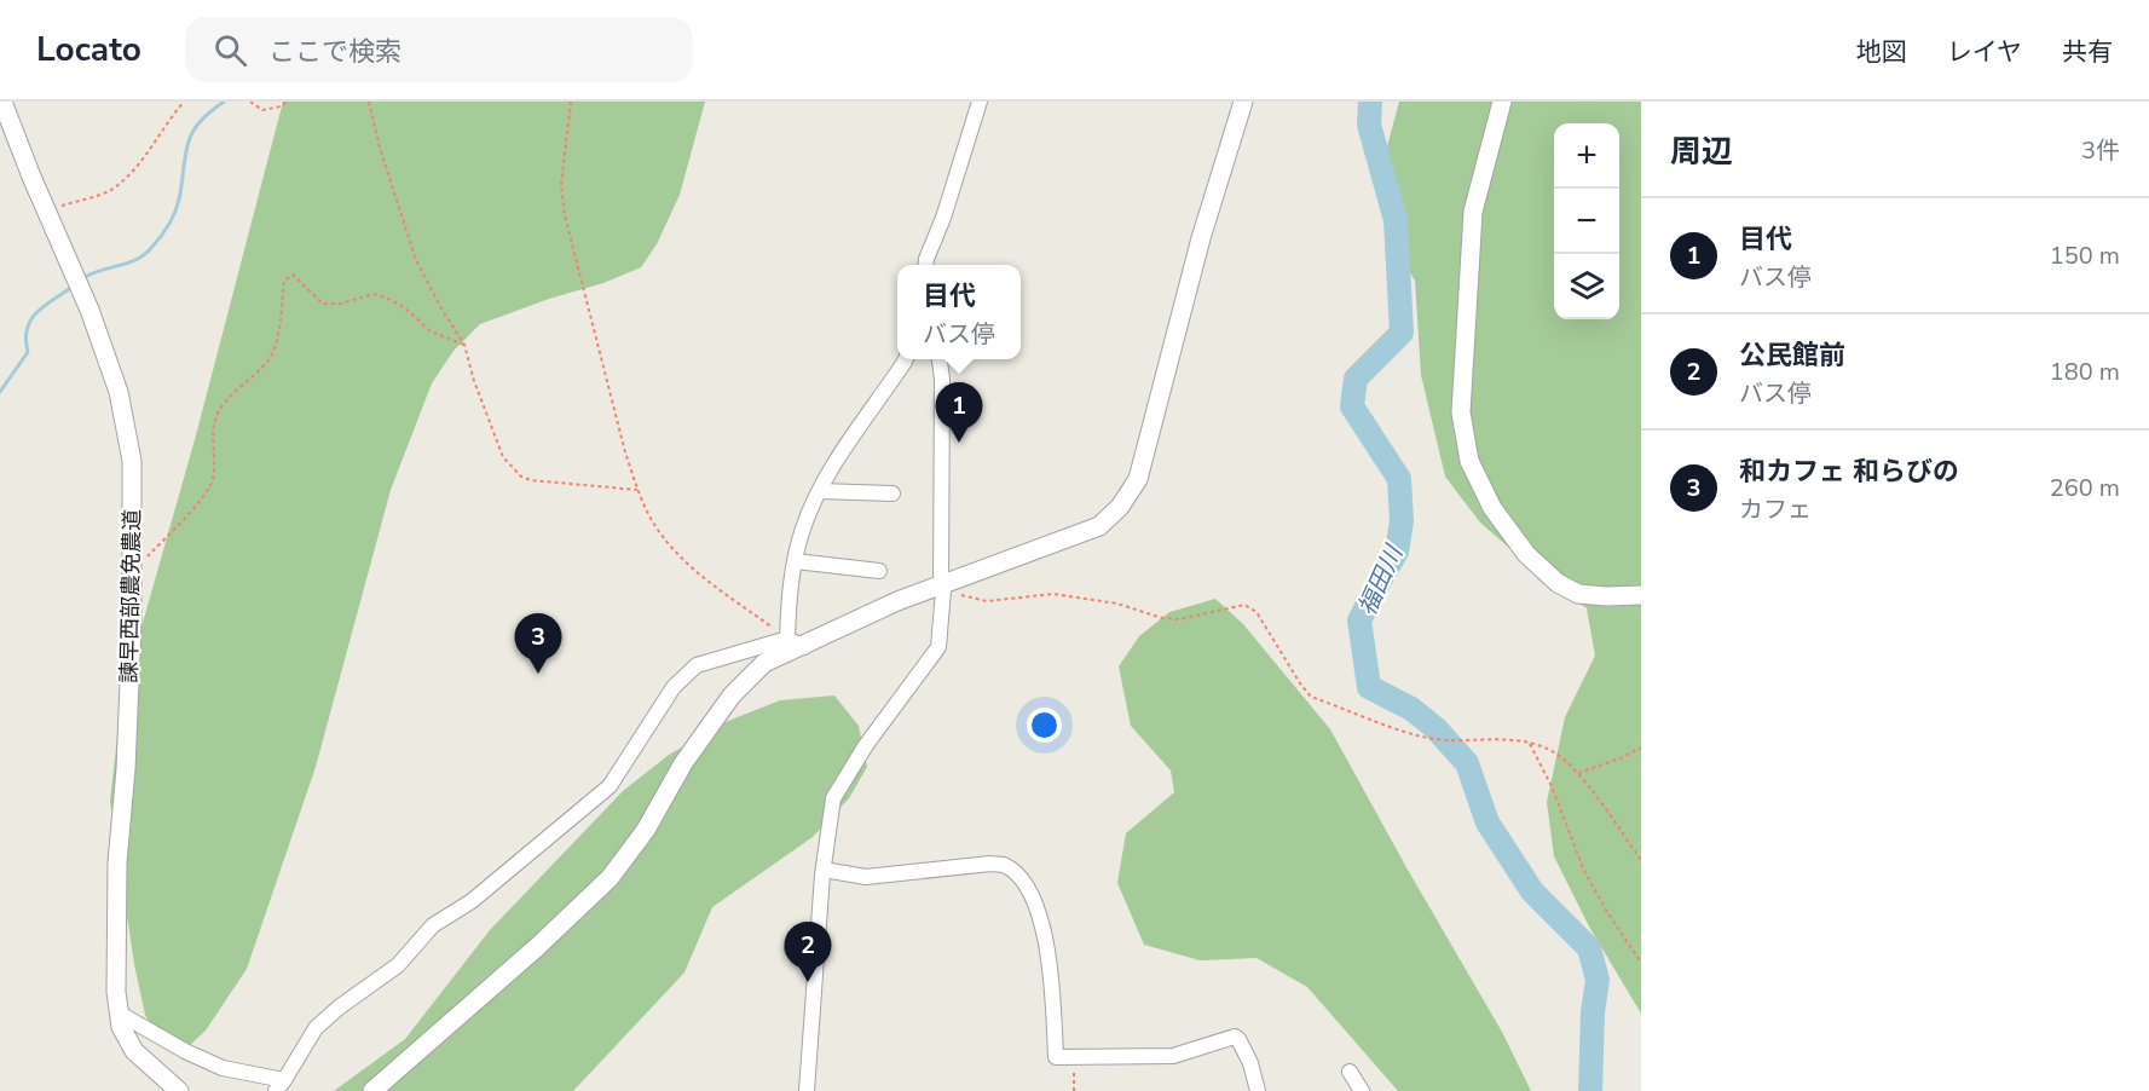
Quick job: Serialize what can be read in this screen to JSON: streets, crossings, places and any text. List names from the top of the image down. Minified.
{"streets":{"street":["諫早西部農免農道"]},"water":["福田川"],"page":{"header":"Locato","search":"ここで検索","nav":["地図","レイヤ","共有"],"heading":["周辺","3件"],"map_buttons":["+","−"],"list":[{"mark":"1","name":"目代","note":"バス停","value":"150 m"},{"mark":"2","name":"公民館前","note":"バス停","value":"180 m"},{"mark":"3","name":"和カフェ 和らびの","note":"カフェ","value":"260 m"}],"popup":["目代","バス停"],"pins":["1","3","2"]}}
